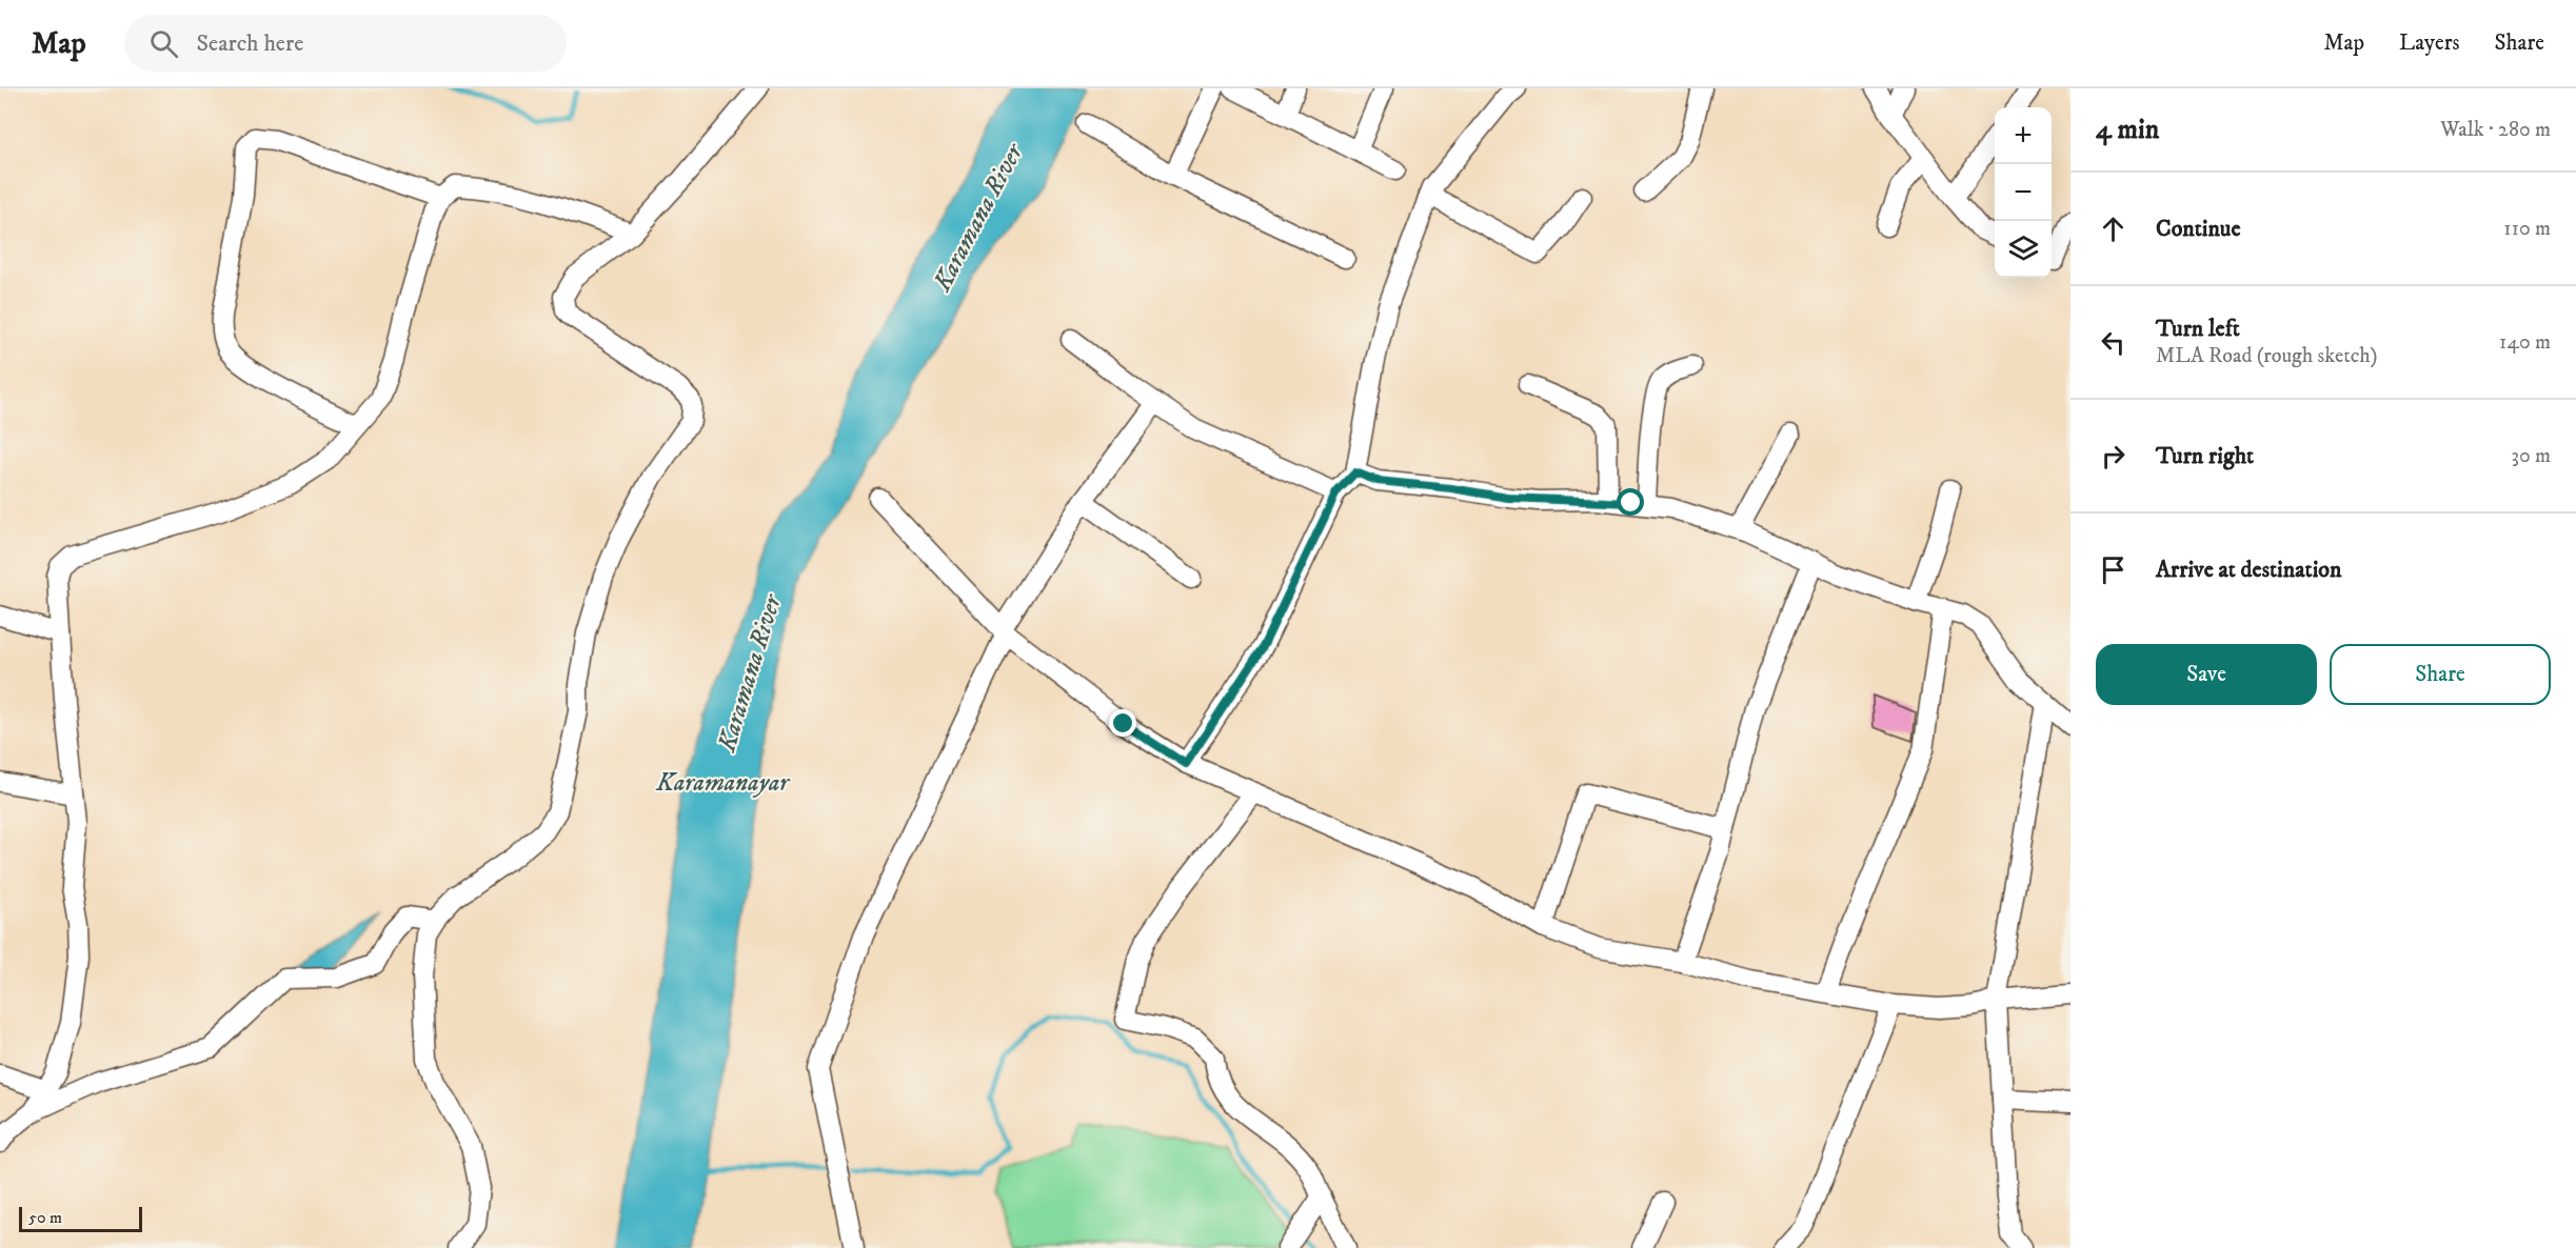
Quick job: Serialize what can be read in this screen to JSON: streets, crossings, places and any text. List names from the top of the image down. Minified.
{"water":["Karamana River","Karamanayar"],"scale_bar":"50 m","page":{"header":"Map","search":"Search here","nav":["Map","Layers","Share"],"heading":["4 min","Walk · 280 m"],"map_buttons":["+","−"],"list":[["Continue","110 m"],["Turn left","MLA Road (rough sketch)","140 m"],["Turn right","30 m"],"Arrive at destination"],"buttons":["Save","Share"],"scale":"50 m"}}
